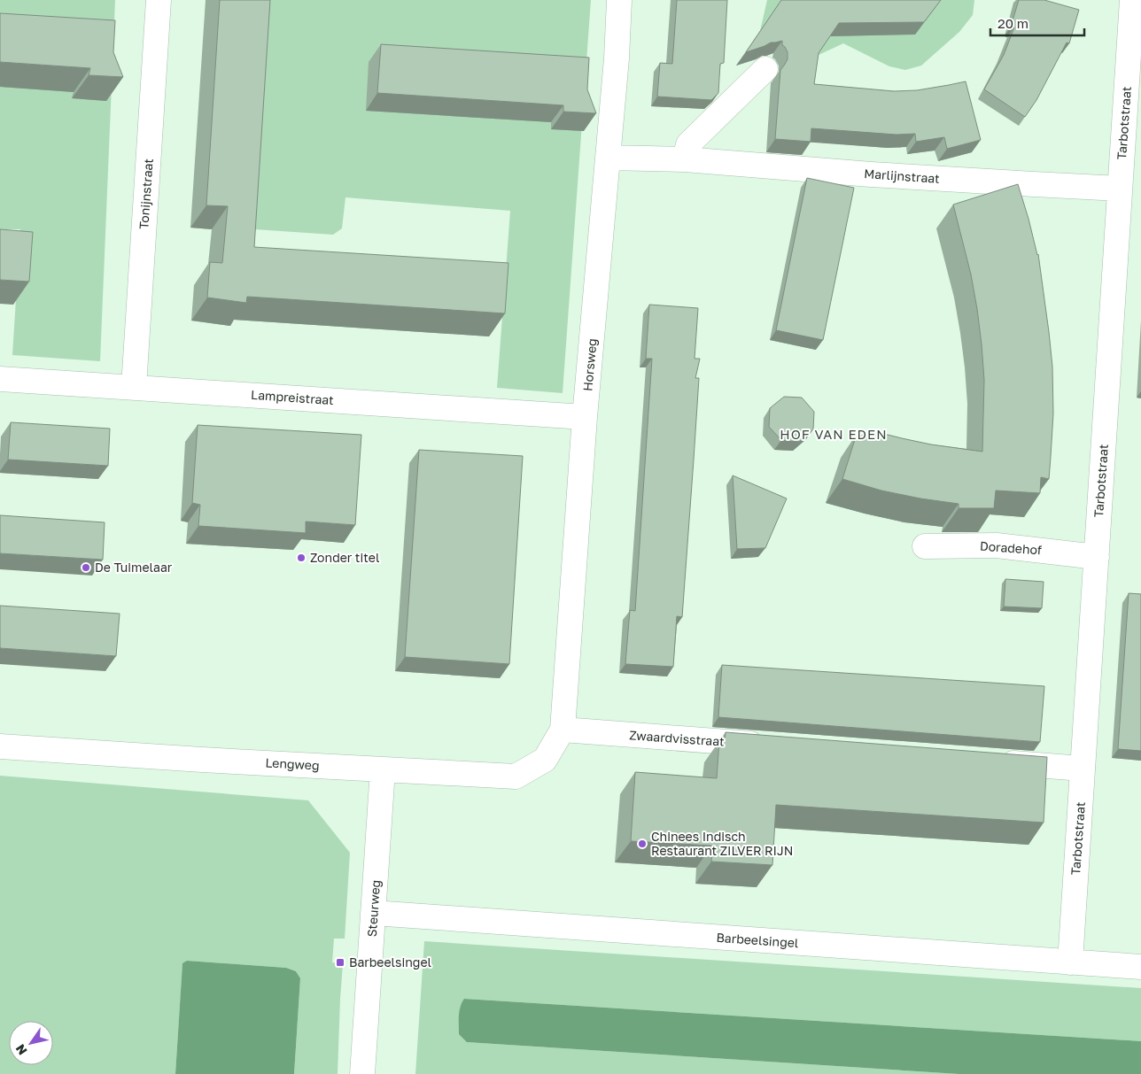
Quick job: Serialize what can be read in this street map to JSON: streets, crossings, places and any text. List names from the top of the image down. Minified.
{"streets":{"street":["Tarbotstraat","Marlijnstraat","Tonijnstraat","Horsweg","Lampreistraat","Doradehof","Zwaardvisstraat","Lengweg","Steurweg","Barbeelsingel"]},"crossings":[["Tarbotstraat","Marlijnstraat"],["Tarbotstraat","Doradehof"],["Tarbotstraat","Barbeelsingel"],["Marlijnstraat","Horsweg"],["Tonijnstraat","Lampreistraat"],["Horsweg","Lampreistraat"],["Horsweg","Zwaardvisstraat"],["Horsweg","Lengweg"],["Zwaardvisstraat","Lengweg"],["Lengweg","Steurweg"],["Steurweg","Barbeelsingel"]],"districts":["HOF VAN EDEN"],"places":{"other":["Zonder titel","De Tuimelaar","Chinees Indisch Restaurant ZILVER RIJN"],"transit":["Barbeelsingel"]},"scale_bar":"20 m","north":"bottom left"}
